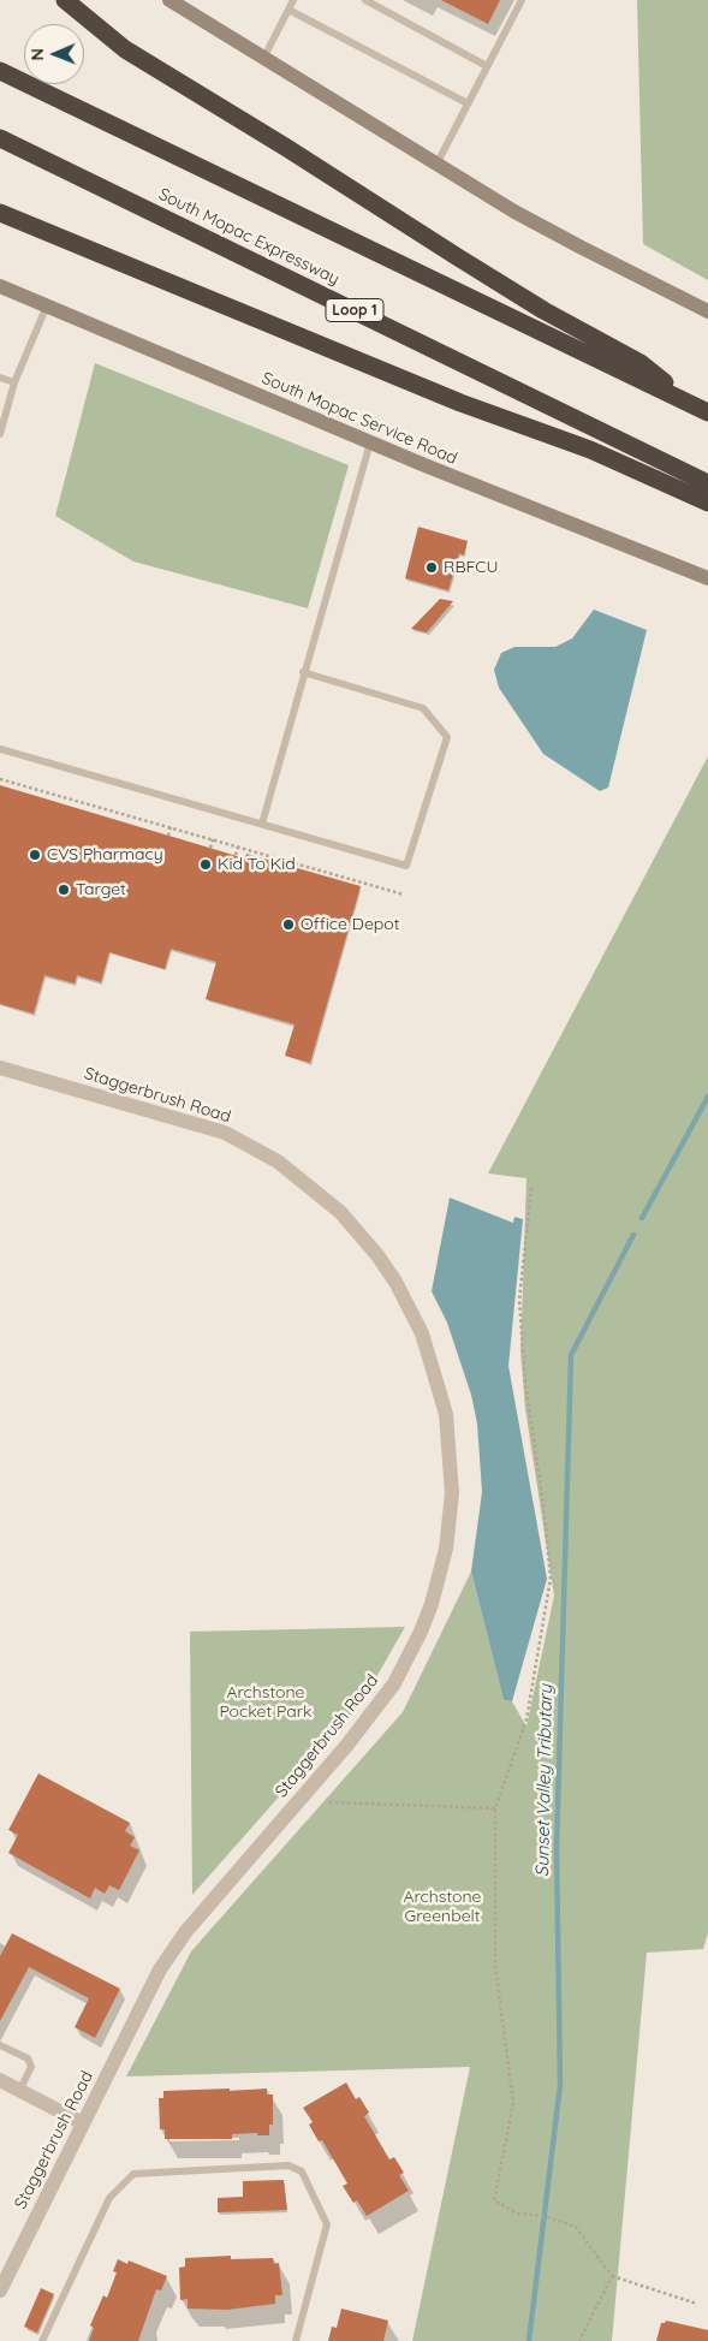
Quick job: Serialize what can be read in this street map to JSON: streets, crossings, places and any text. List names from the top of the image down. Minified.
{"streets":{"highway":["South Mopac Expressway","Loop 1"],"main road":["South Mopac Service Road"],"street":["Staggerbrush Road"]},"water":["Sunset Valley Tributary"],"parks":["Archstone Pocket Park","Archstone Greenbelt"],"places":["RBFCU","CVS Pharmacy","Kid To Kid","Target","Office Depot"],"north":"left"}
